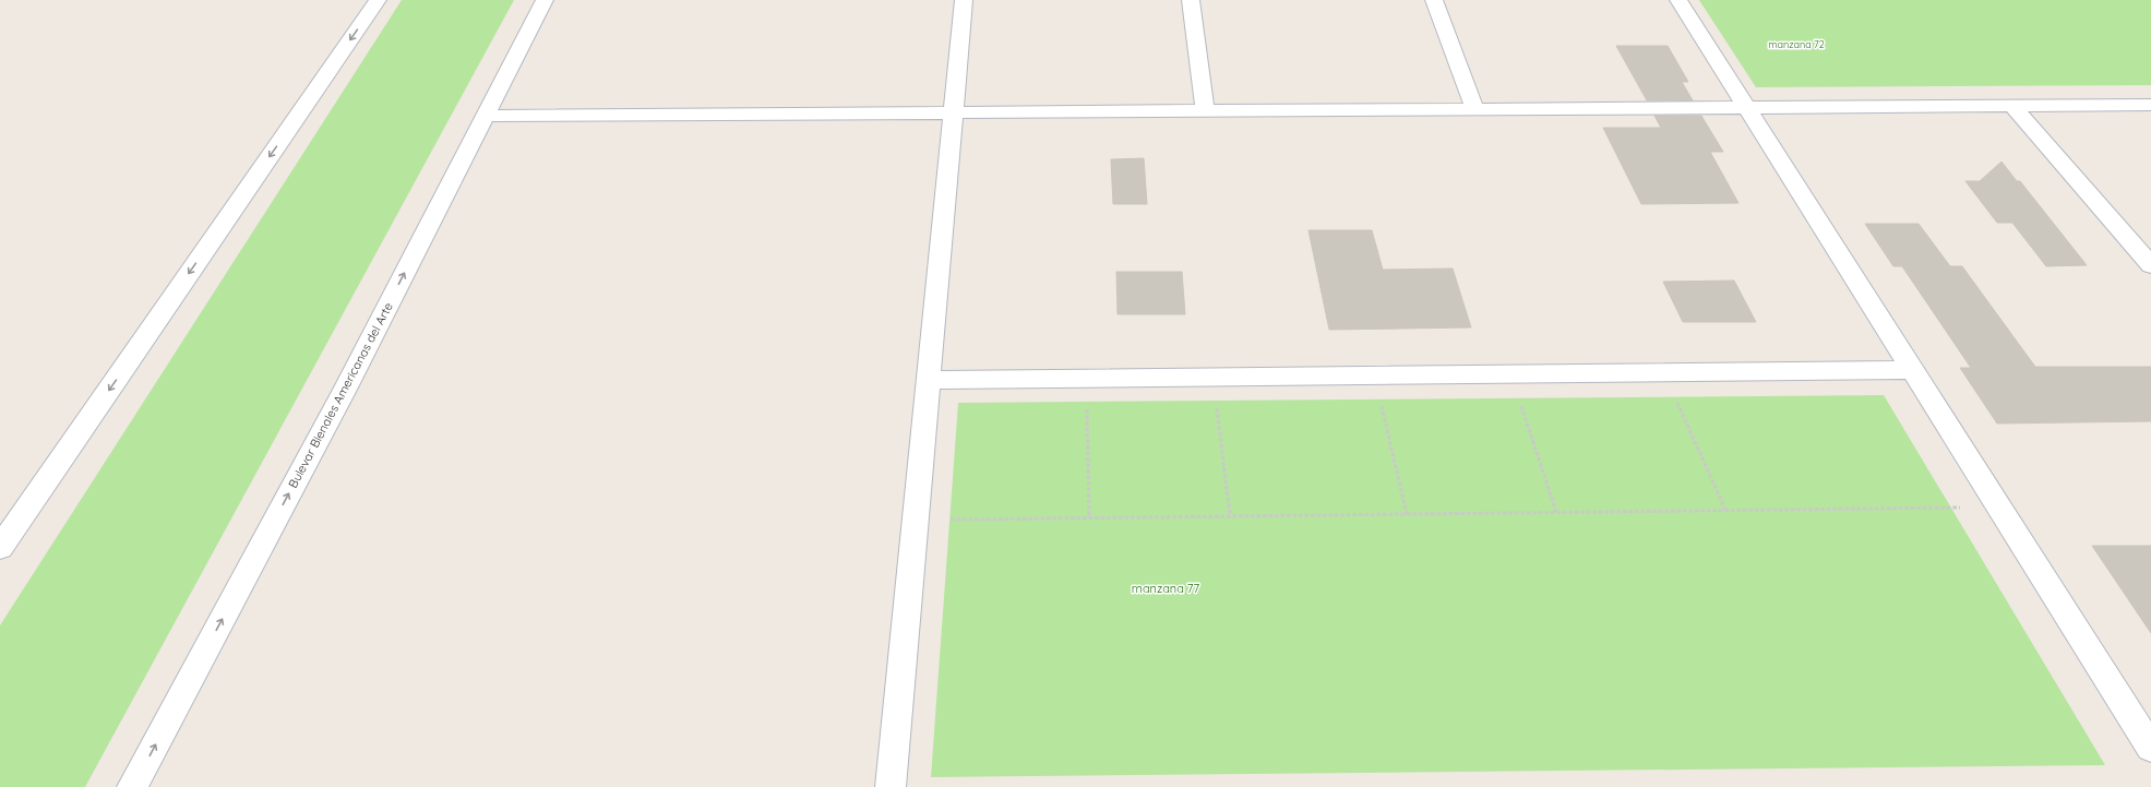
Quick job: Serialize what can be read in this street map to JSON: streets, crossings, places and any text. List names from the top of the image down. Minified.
{"streets":{"street":["Bulevar Bienales Americanas del Arte"]},"parks":["manzana 72","manzana 77"]}
